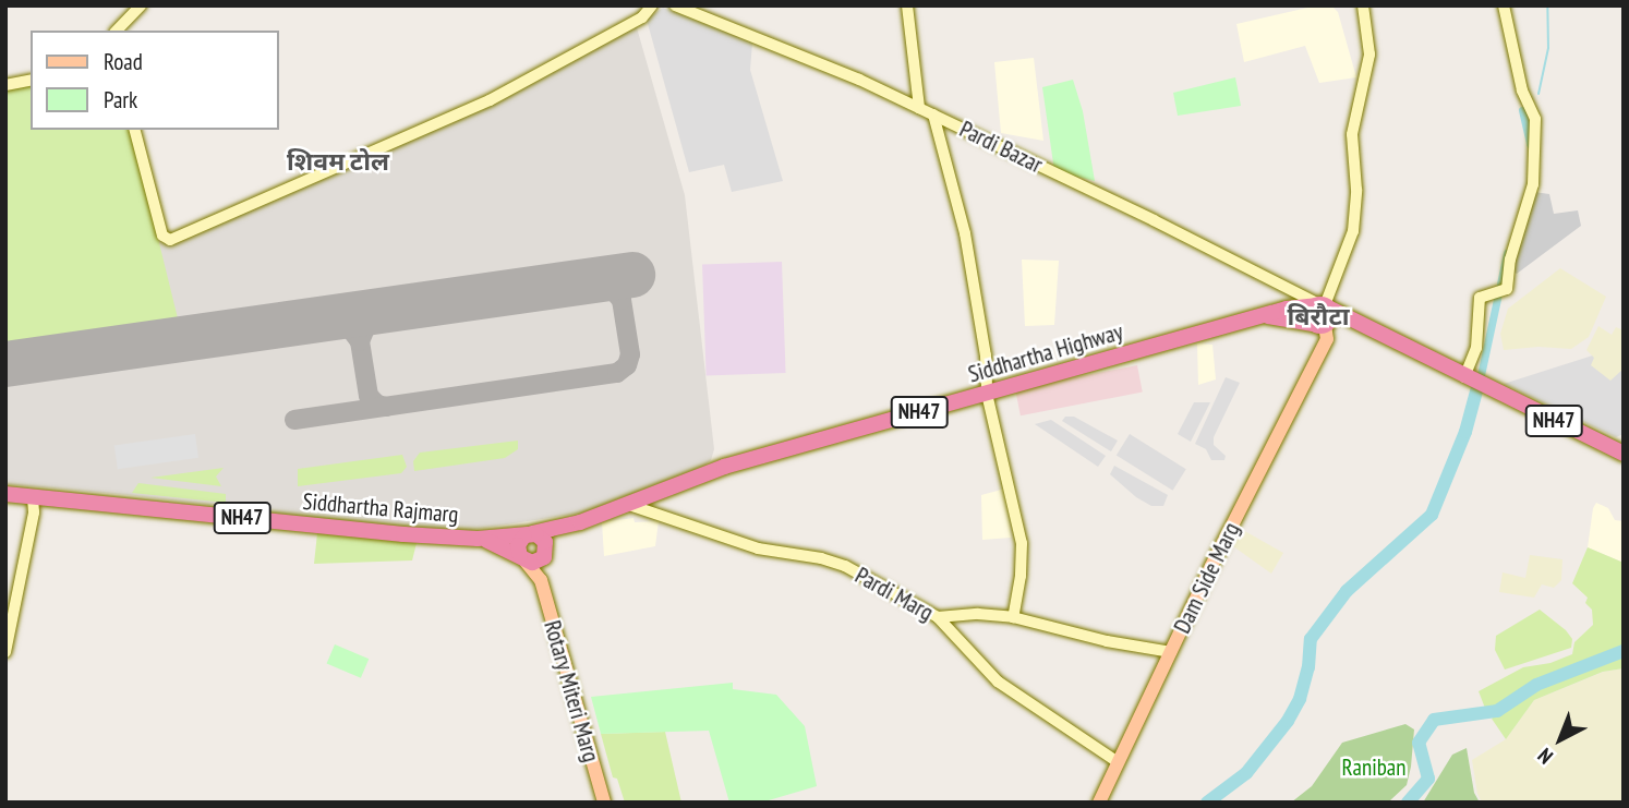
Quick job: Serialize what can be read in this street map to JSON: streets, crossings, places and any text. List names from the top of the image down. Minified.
{"streets":{"highway":["Siddhartha Highway","NH47","Siddhartha Rajmarg"],"main road":["Pardi Bazar","Dam Side Marg","Pardi Marg","Rotary Miteri Marg"]},"crossings":[["Pardi Bazar","Siddhartha Highway"],["Pardi Bazar","NH47"],["Siddhartha Highway","NH47"],["Siddhartha Highway","Pardi Marg"],["NH47","Siddhartha Rajmarg"],["NH47","Dam Side Marg"],["Dam Side Marg","Pardi Marg"]],"districts":["शिवम टोल","बिरौटा"],"parks":["Raniban"],"legend":["Road","Park"],"north":"bottom left"}
